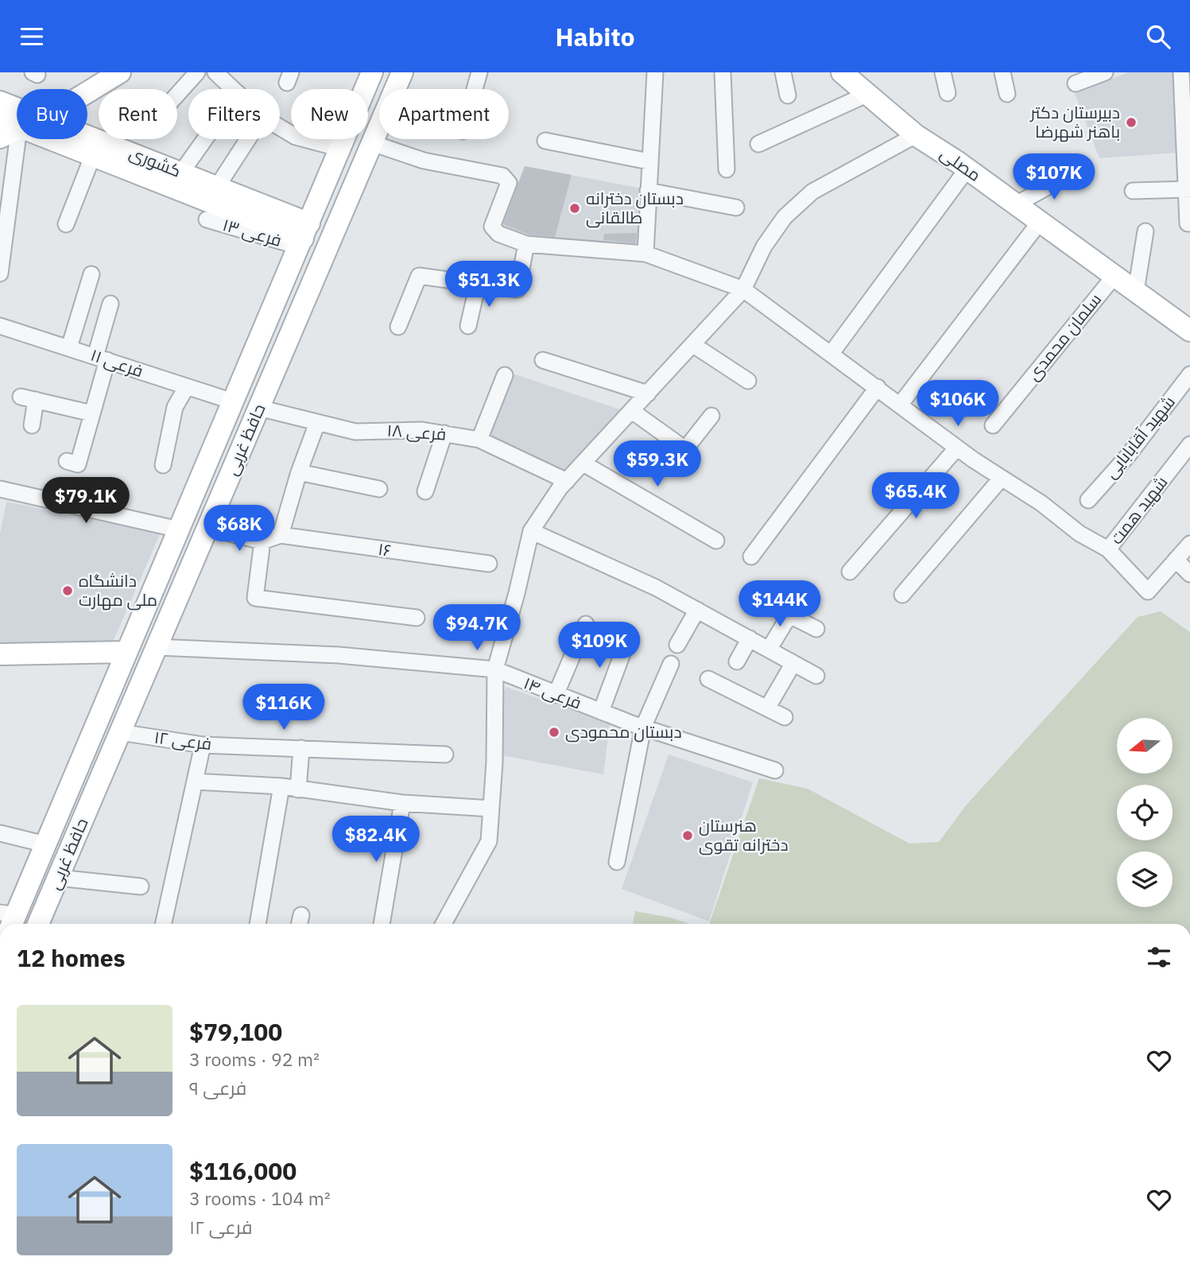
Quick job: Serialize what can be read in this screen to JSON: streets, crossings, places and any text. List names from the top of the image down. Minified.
{"streets":{"main road":["کشوری","مصلی","حافظ غربی"],"street":["فرعی ۱۳","سلمان محمدی","فرعی ۱۱","فرعی ۱۸","شهید آقابابایی","شهید همت","۱۶","فرعی ۱۴","فرعی ۱۲"]},"crossings":[["کشوری","فرعی ۱۳"],["کشوری","حافظ غربی"],["مصلی","سلمان محمدی"],["فرعی ۱۳","حافظ غربی"],["فرعی ۱۱","حافظ غربی"],["فرعی ۱۸","حافظ غربی"],["حافظ غربی","۱۶"],["حافظ غربی","فرعی ۱۴"],["حافظ غربی","فرعی ۱۲"]],"places":["دبیرستان دکتر باهنر شهرضا","دبستان دخترانه طالقانی","دانشگاه ملی مهارت","دبستان محمودی","هنرستان دخترانه تقوی"],"north":"left","page":{"header":"Habito","chip":["Buy","Rent","Filters","New","Apartment"],"price":["$107K","$51.3K","$106K","$59.3K","$65.4K","$79.1K","$68K","$144K","$94.7K","$109K","$116K","$82.4K"],"heading":"12 homes","list":[{"name":"$79,100","note":"3 rooms · 92 m² · فرعی ۹"},{"name":"$116,000","note":"3 rooms · 104 m² · فرعی ۱۲"}]}}
